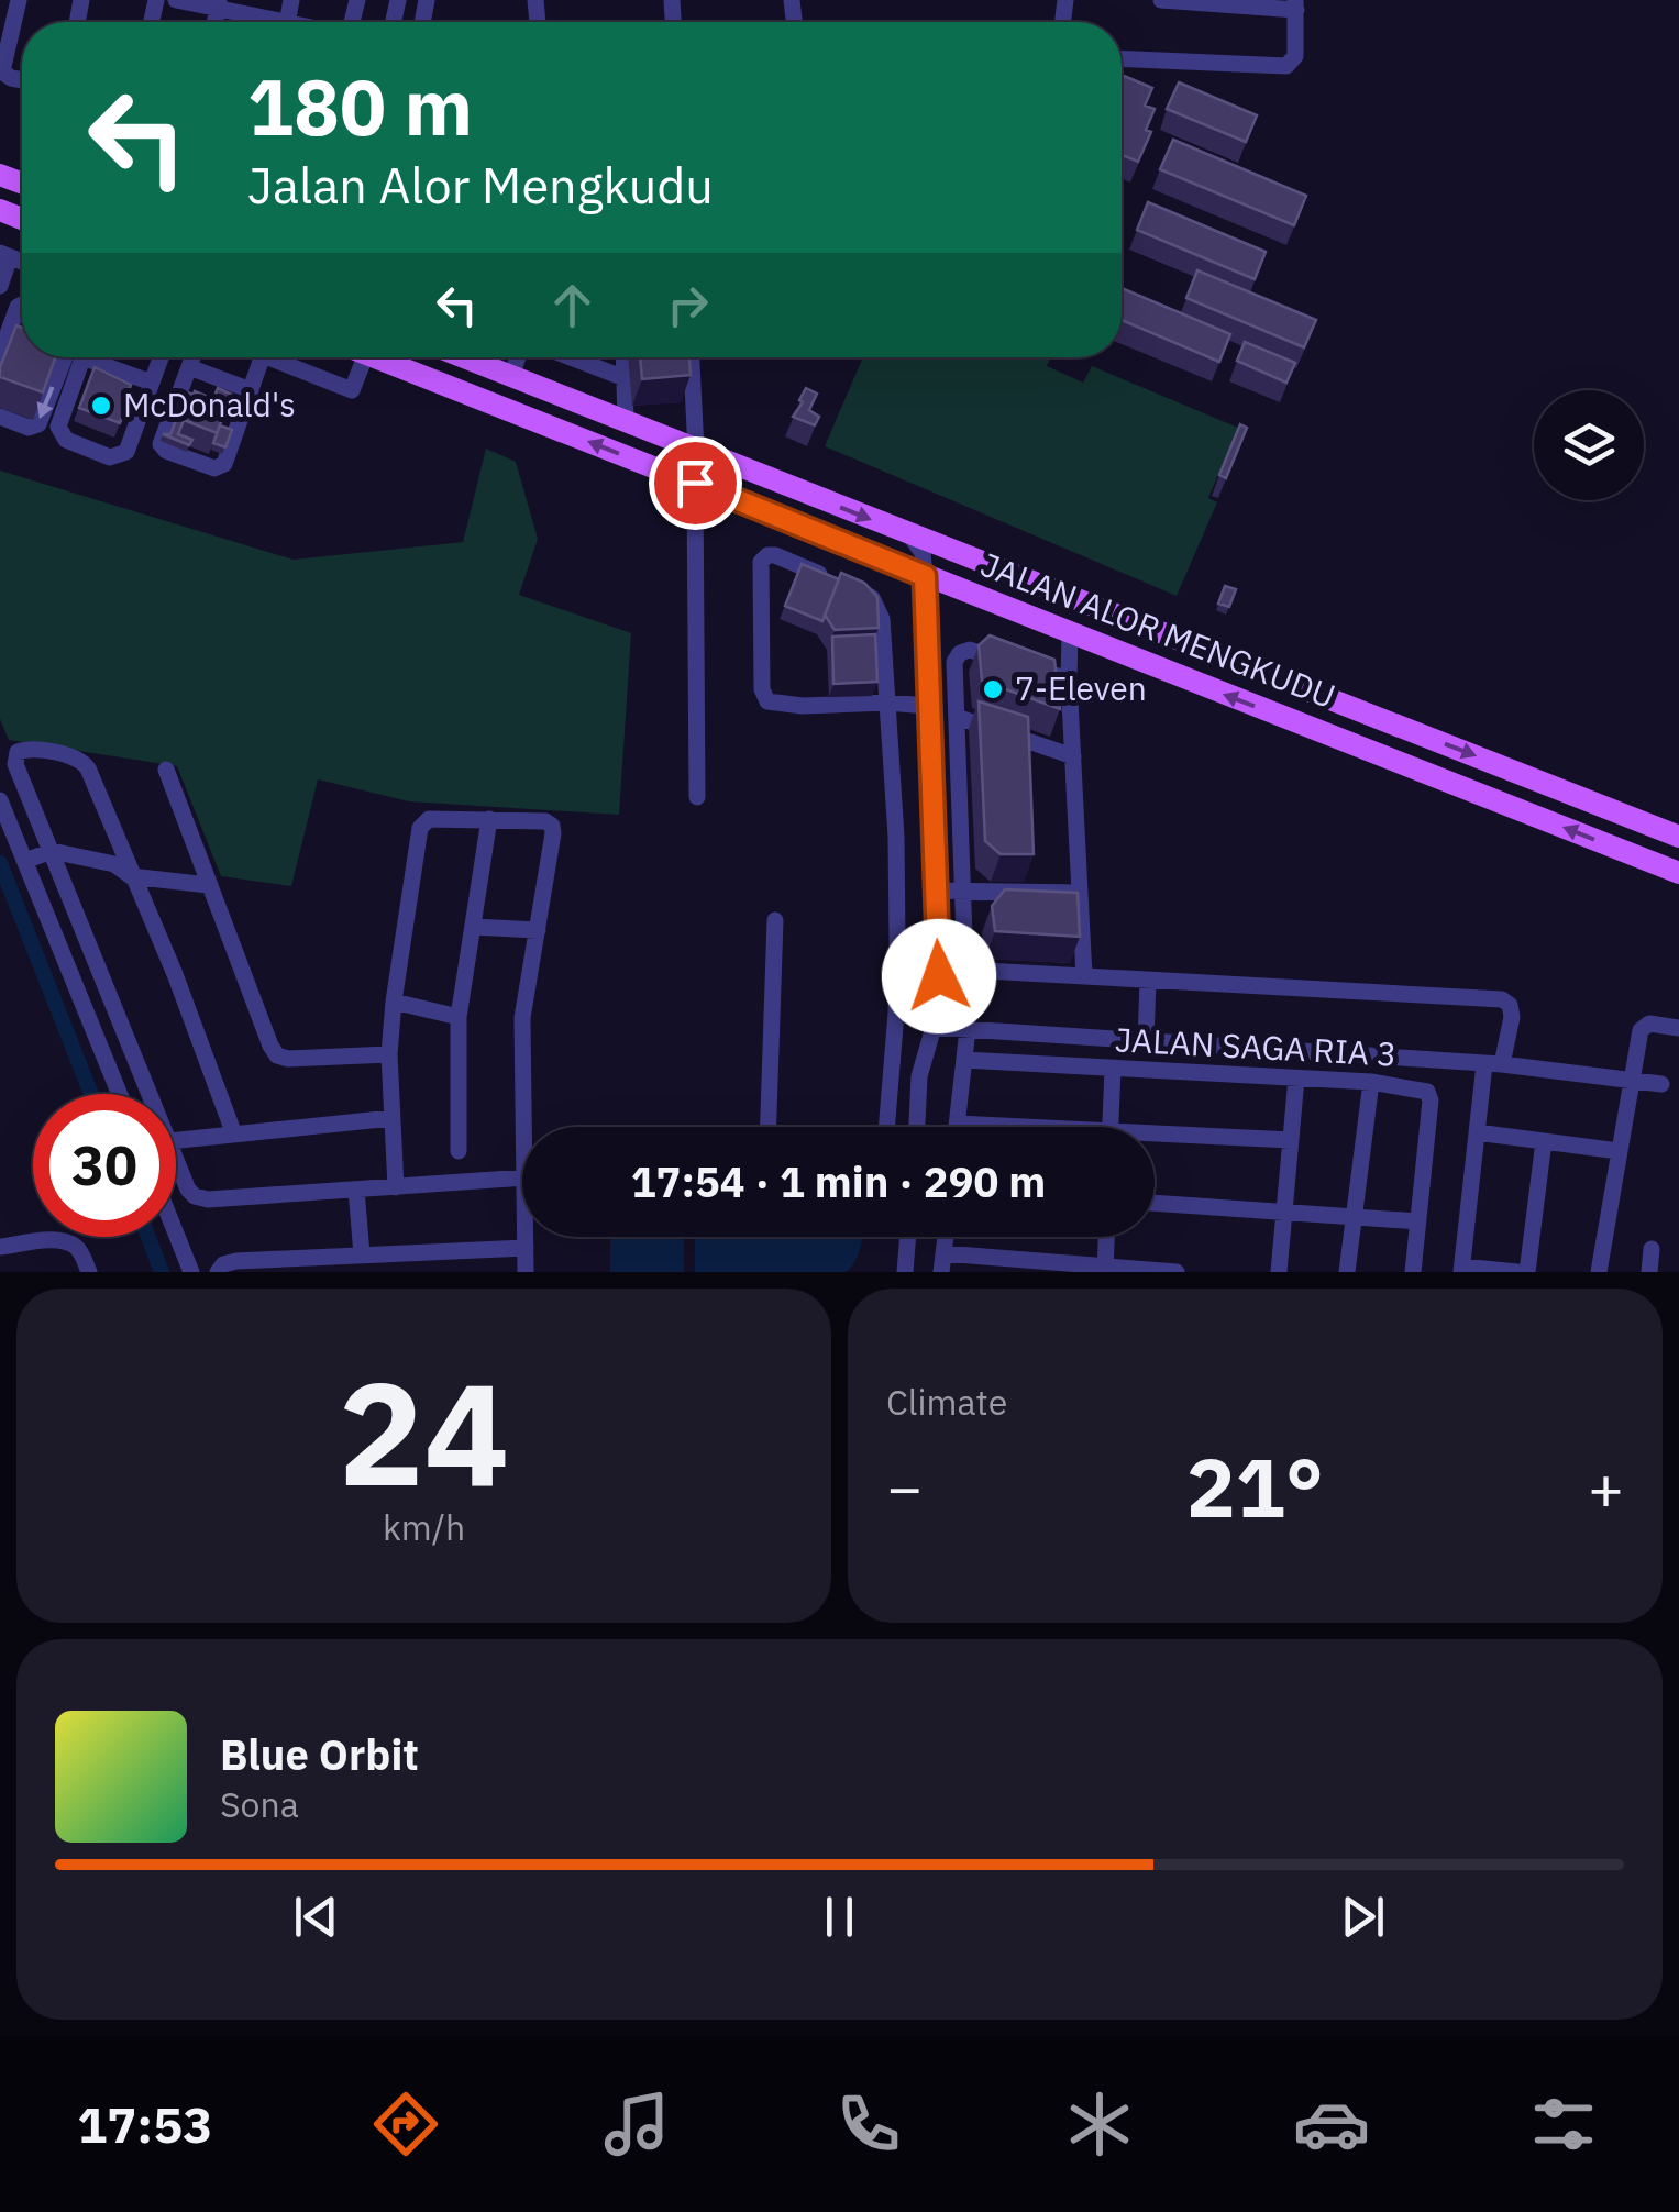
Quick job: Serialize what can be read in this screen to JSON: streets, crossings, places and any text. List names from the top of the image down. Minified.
{"streets":{"main road":["JALAN ALOR MENGKUDU"],"street":["JALAN SAGA RIA 3"]},"places":["McDonald's","7-Eleven"],"page":{"turn":["180 m","Jalan Alor Mengkudu"],"limit":"30","trip":"17:54 · 1 min · 290 m","tile":[["24","km/h"],"Climate"],"heat":["−","21°","+"],"song":["Blue Orbit","Sona"],"tabs":"17:53"}}
